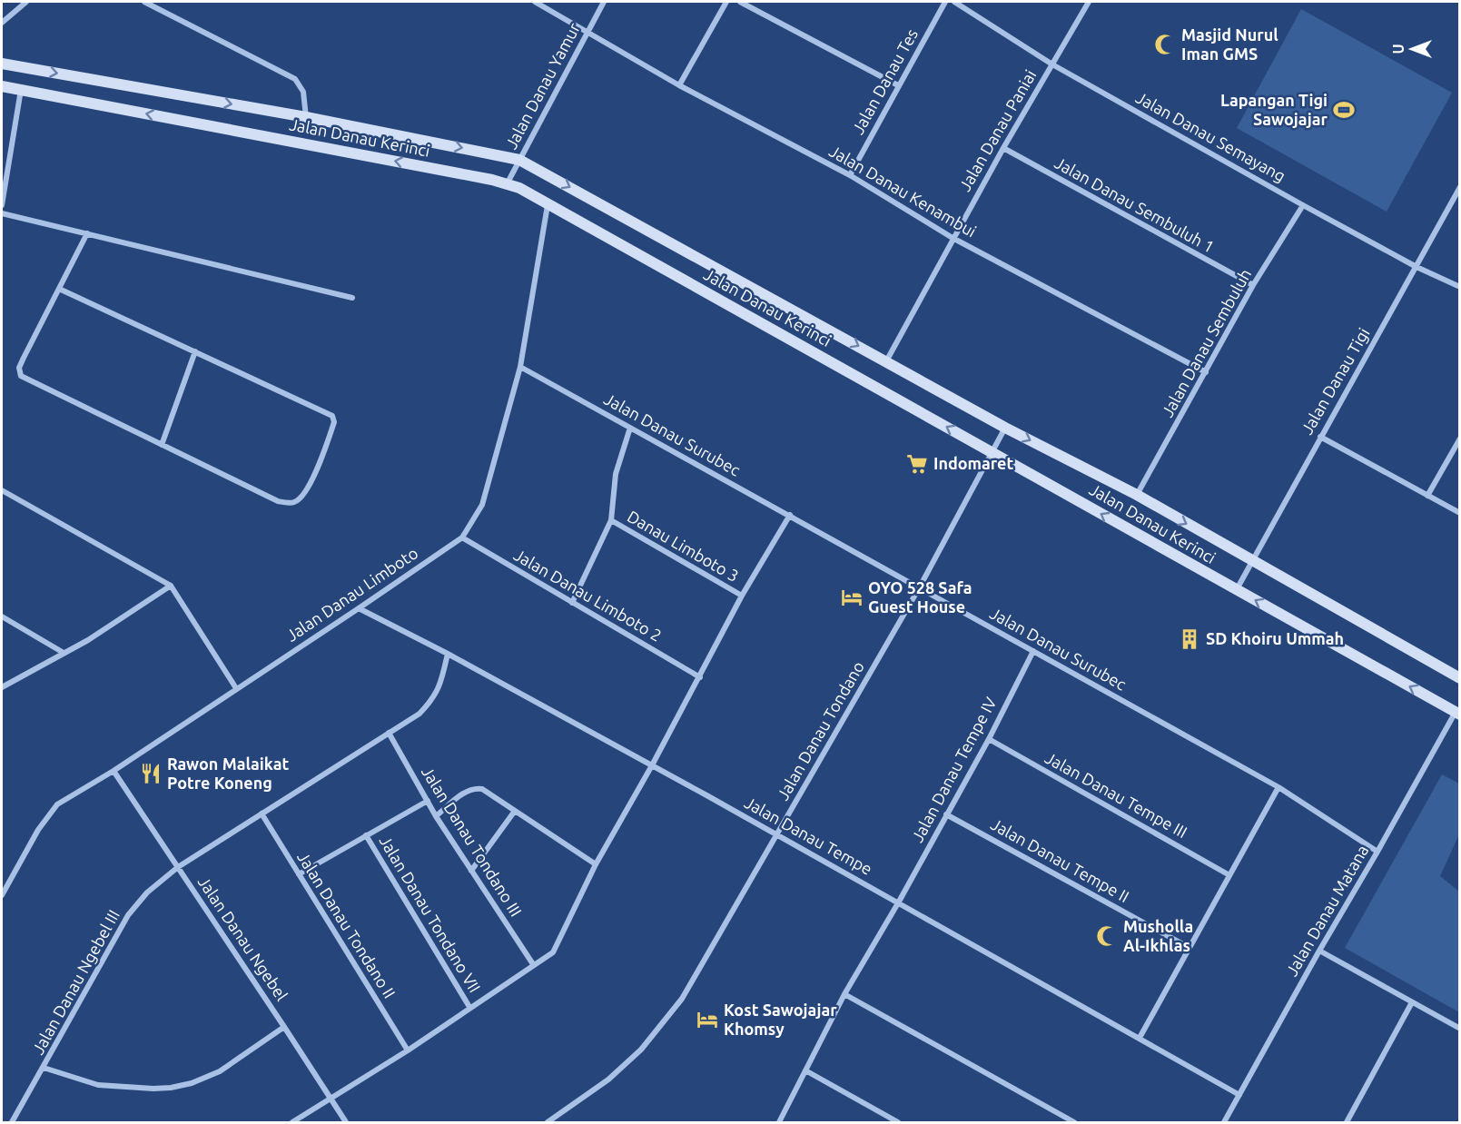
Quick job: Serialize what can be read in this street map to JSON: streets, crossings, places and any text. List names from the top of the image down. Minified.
{"streets":{"street":["Jalan Danau Tes","Jalan Danau Yamur","Jalan Danau Paniai","Jalan Danau Semayang","Jalan Danau Kerinci","Jalan Danau Kenambui","Jalan Danau Sembuluh 1","Jalan Danau Sembuluh","Jalan Danau Tigi","Jalan Danau Surubec","Danau Limboto 3","Jalan Danau Limboto","Jalan Danau Limboto 2","Jalan Danau Tondano","Jalan Danau Tempe IV","Jalan Danau Tempe III","Jalan Danau Tempe","Jalan Danau Tondano III","Jalan Danau Tempe II","Jalan Danau Matana","Jalan Danau Tondano VII","Jalan Danau Tondano II","Jalan Danau Ngebel","Jalan Danau Ngebel III"]},"crossings":[["Jalan Danau Tes","Jalan Danau Kenambui"],["Jalan Danau Yamur","Jalan Danau Kerinci"],["Jalan Danau Yamur","Jalan Danau Kenambui"],["Jalan Danau Paniai","Jalan Danau Semayang"],["Jalan Danau Paniai","Jalan Danau Kerinci"],["Jalan Danau Paniai","Jalan Danau Kenambui"],["Jalan Danau Paniai","Jalan Danau Sembuluh 1"],["Jalan Danau Semayang","Jalan Danau Sembuluh"],["Jalan Danau Semayang","Jalan Danau Tigi"],["Jalan Danau Kerinci","Jalan Danau Sembuluh"],["Jalan Danau Kerinci","Jalan Danau Tigi"],["Jalan Danau Kerinci","Jalan Danau Limboto"],["Jalan Danau Kerinci","Jalan Danau Tondano"],["Jalan Danau Kerinci","Jalan Danau Matana"],["Jalan Danau Kenambui","Jalan Danau Sembuluh"],["Jalan Danau Sembuluh 1","Jalan Danau Sembuluh"],["Jalan Danau Surubec","Jalan Danau Limboto"],["Jalan Danau Surubec","Jalan Danau Tondano"],["Jalan Danau Surubec","Jalan Danau Tempe IV"],["Jalan Danau Surubec","Jalan Danau Matana"],["Jalan Danau Limboto","Jalan Danau Limboto 2"],["Jalan Danau Limboto","Jalan Danau Tempe"],["Jalan Danau Limboto","Jalan Danau Ngebel"],["Jalan Danau Tondano","Jalan Danau Tempe"],["Jalan Danau Tempe IV","Jalan Danau Tempe III"],["Jalan Danau Tempe IV","Jalan Danau Tempe"],["Jalan Danau Tempe IV","Jalan Danau Tempe II"],["Jalan Danau Tempe","Jalan Danau Matana"],["Jalan Danau Tempe","Jalan Danau Ngebel III"],["Jalan Danau Tondano III","Jalan Danau Ngebel III"],["Jalan Danau Tondano II","Jalan Danau Ngebel III"],["Jalan Danau Ngebel","Jalan Danau Ngebel III"]],"places":{"mosque":["Masjid Nurul Iman GMS","Musholla Al-Ikhlas"],"sports":["Lapangan Tigi Sawojajar"],"supermarket":["Indomaret"],"hotel":["OYO 528 Safa Guest House","Kost Sawojajar Khomsy"],"building":["SD Khoiru Ummah"],"restaurant":["Rawon Malaikat Potre Koneng"]},"north":"left"}
